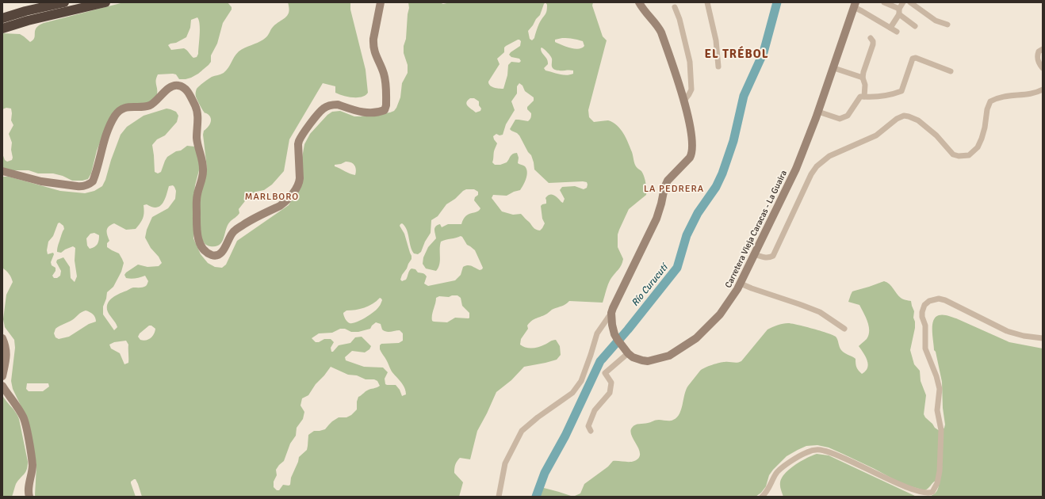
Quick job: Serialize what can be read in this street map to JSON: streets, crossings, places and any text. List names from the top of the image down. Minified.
{"streets":{"main road":["Carretera Vieja Caracas - La Guaira"]},"districts":["EL TRÉBOL","LA PEDRERA","MARLBORO"],"water":["Río Curucutí"]}
